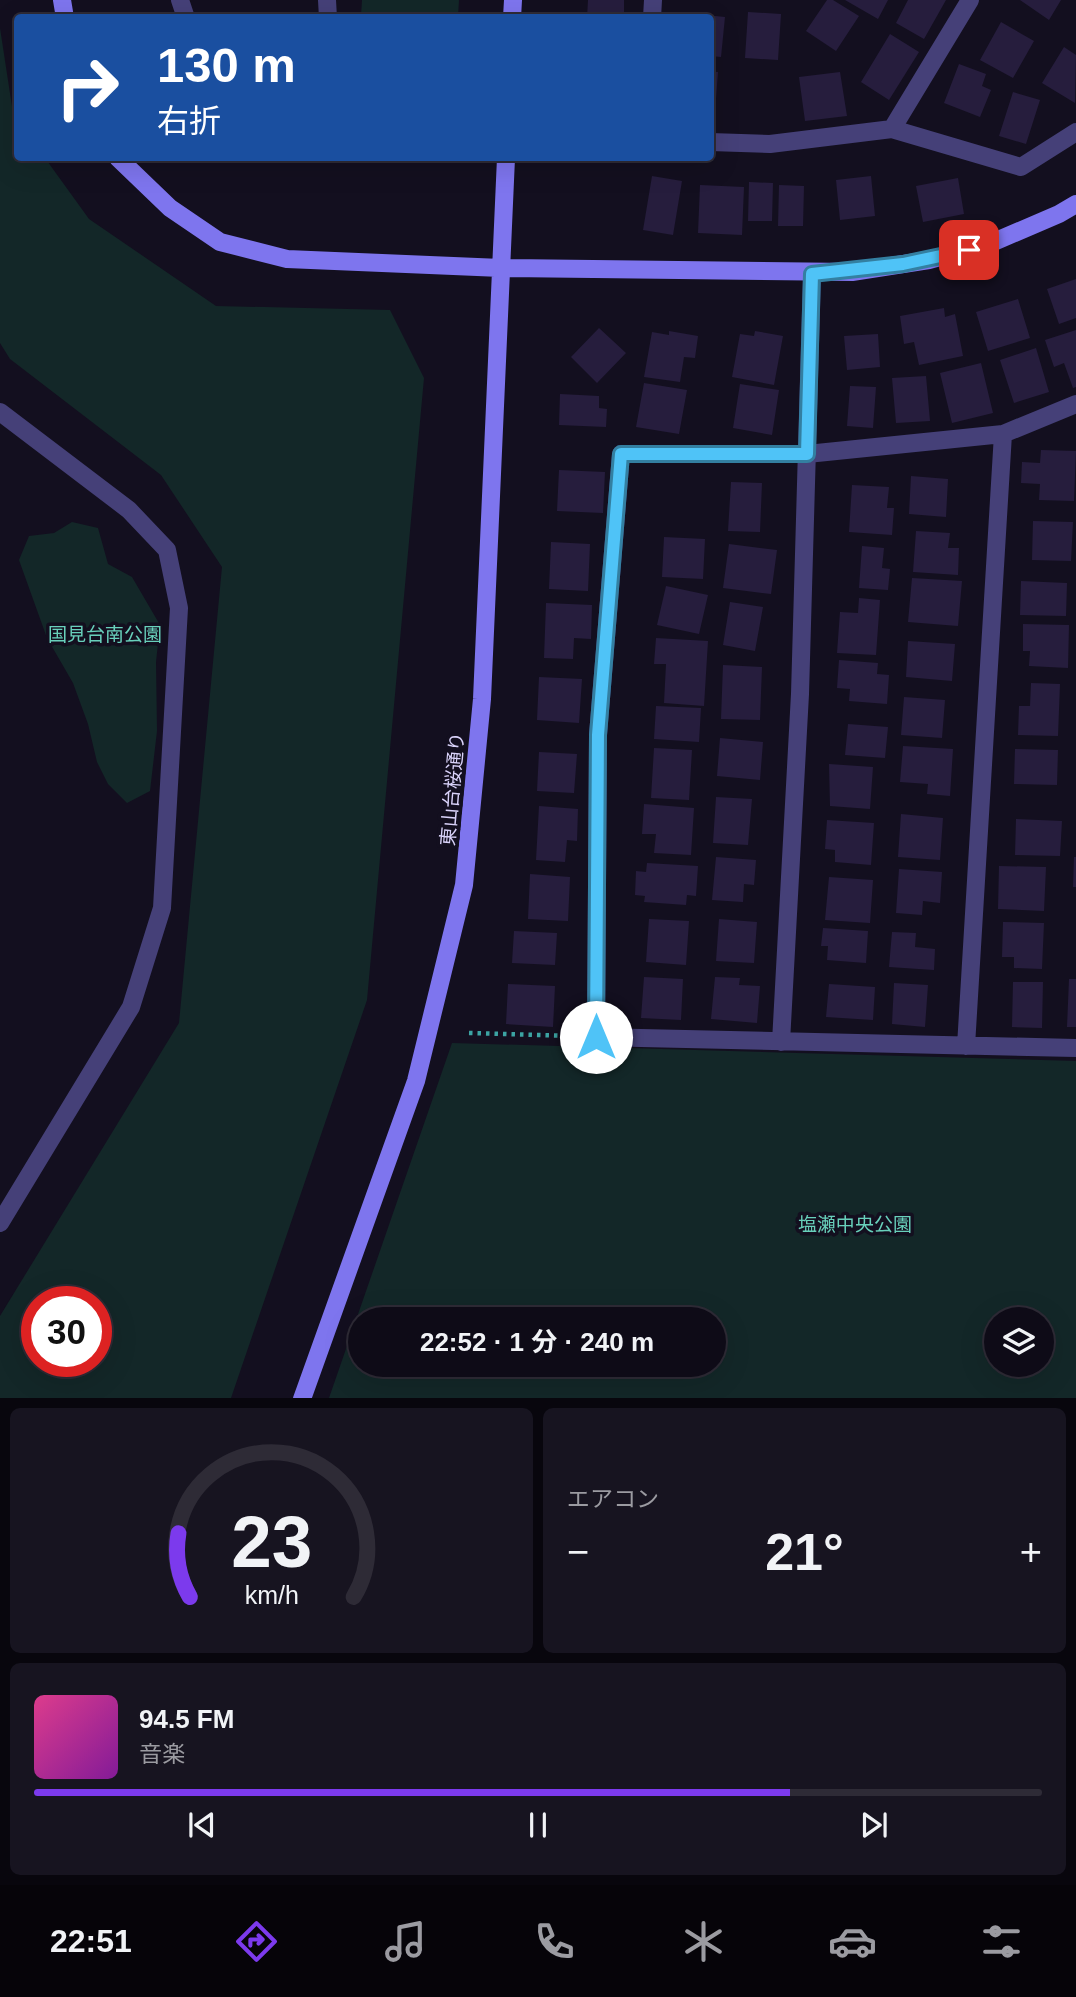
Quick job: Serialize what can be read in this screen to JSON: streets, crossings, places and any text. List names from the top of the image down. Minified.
{"streets":{"street":["東山台桜通り"]},"parks":["国見台南公園","塩瀬中央公園"],"page":{"turn":["130 m","右折"],"limit":"30","trip":"22:52 · 1 分 · 240 m","tile":"エアコン","heat":["−","21°","+"],"song":["94.5 FM","音楽"],"tabs":"22:51","gauge":["23","km/h"]}}
